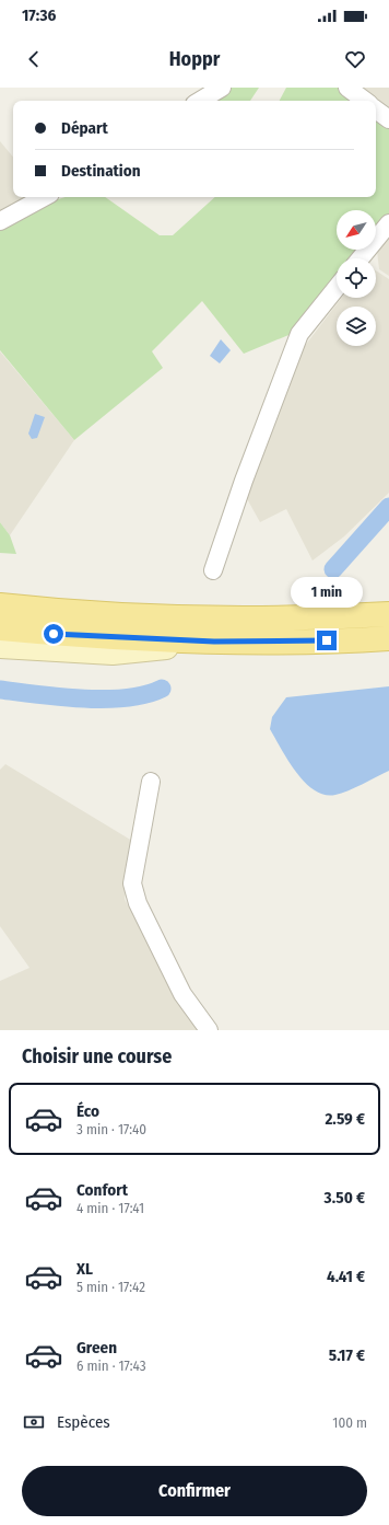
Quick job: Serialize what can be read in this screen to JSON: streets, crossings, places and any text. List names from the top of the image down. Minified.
{"north":"bottom left","page":{"status":"17:36","header":"Hoppr","banner":["Départ","Destination"],"bubble":"1 min","heading":"Choisir une course","list":[{"name":"Éco","note":"3 min · 17:40","value":"2.59 €"},{"name":"Confort","note":"4 min · 17:41","value":"3.50 €"},{"name":"XL","note":"5 min · 17:42","value":"4.41 €"},{"name":"Green","note":"6 min · 17:43","value":"5.17 €"}],"pay":["Espèces","100 m"],"buttons":"Confirmer"}}
